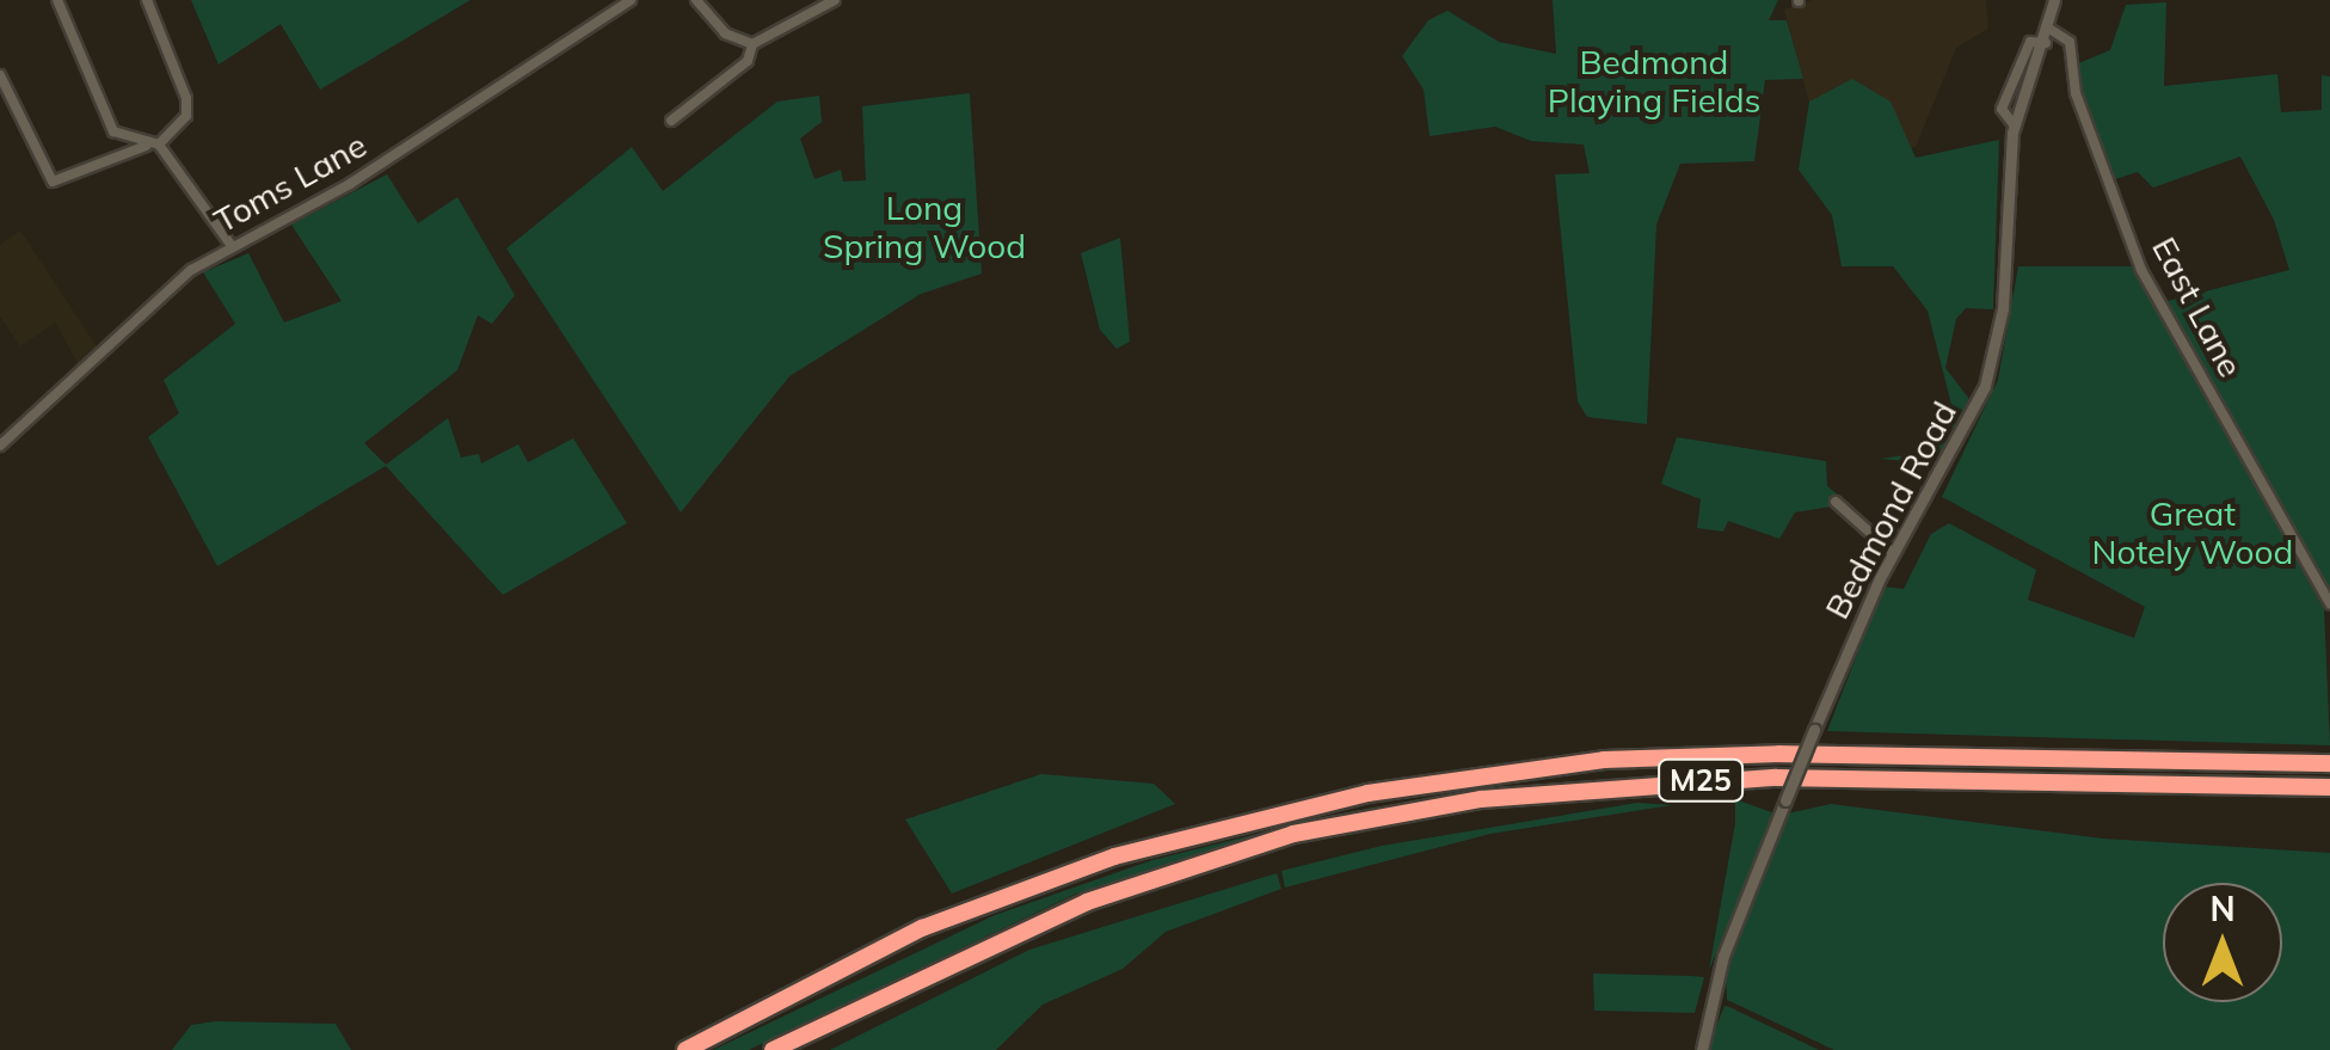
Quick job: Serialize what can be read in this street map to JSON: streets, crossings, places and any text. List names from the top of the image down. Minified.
{"streets":{"highway":["M25"],"street":["Toms Lane","East Lane","Bedmond Road"]},"crossings":[["East Lane","Bedmond Road"]],"parks":["Bedmond Playing Fields","Long Spring Wood","Great Notely Wood"],"north":"top"}
